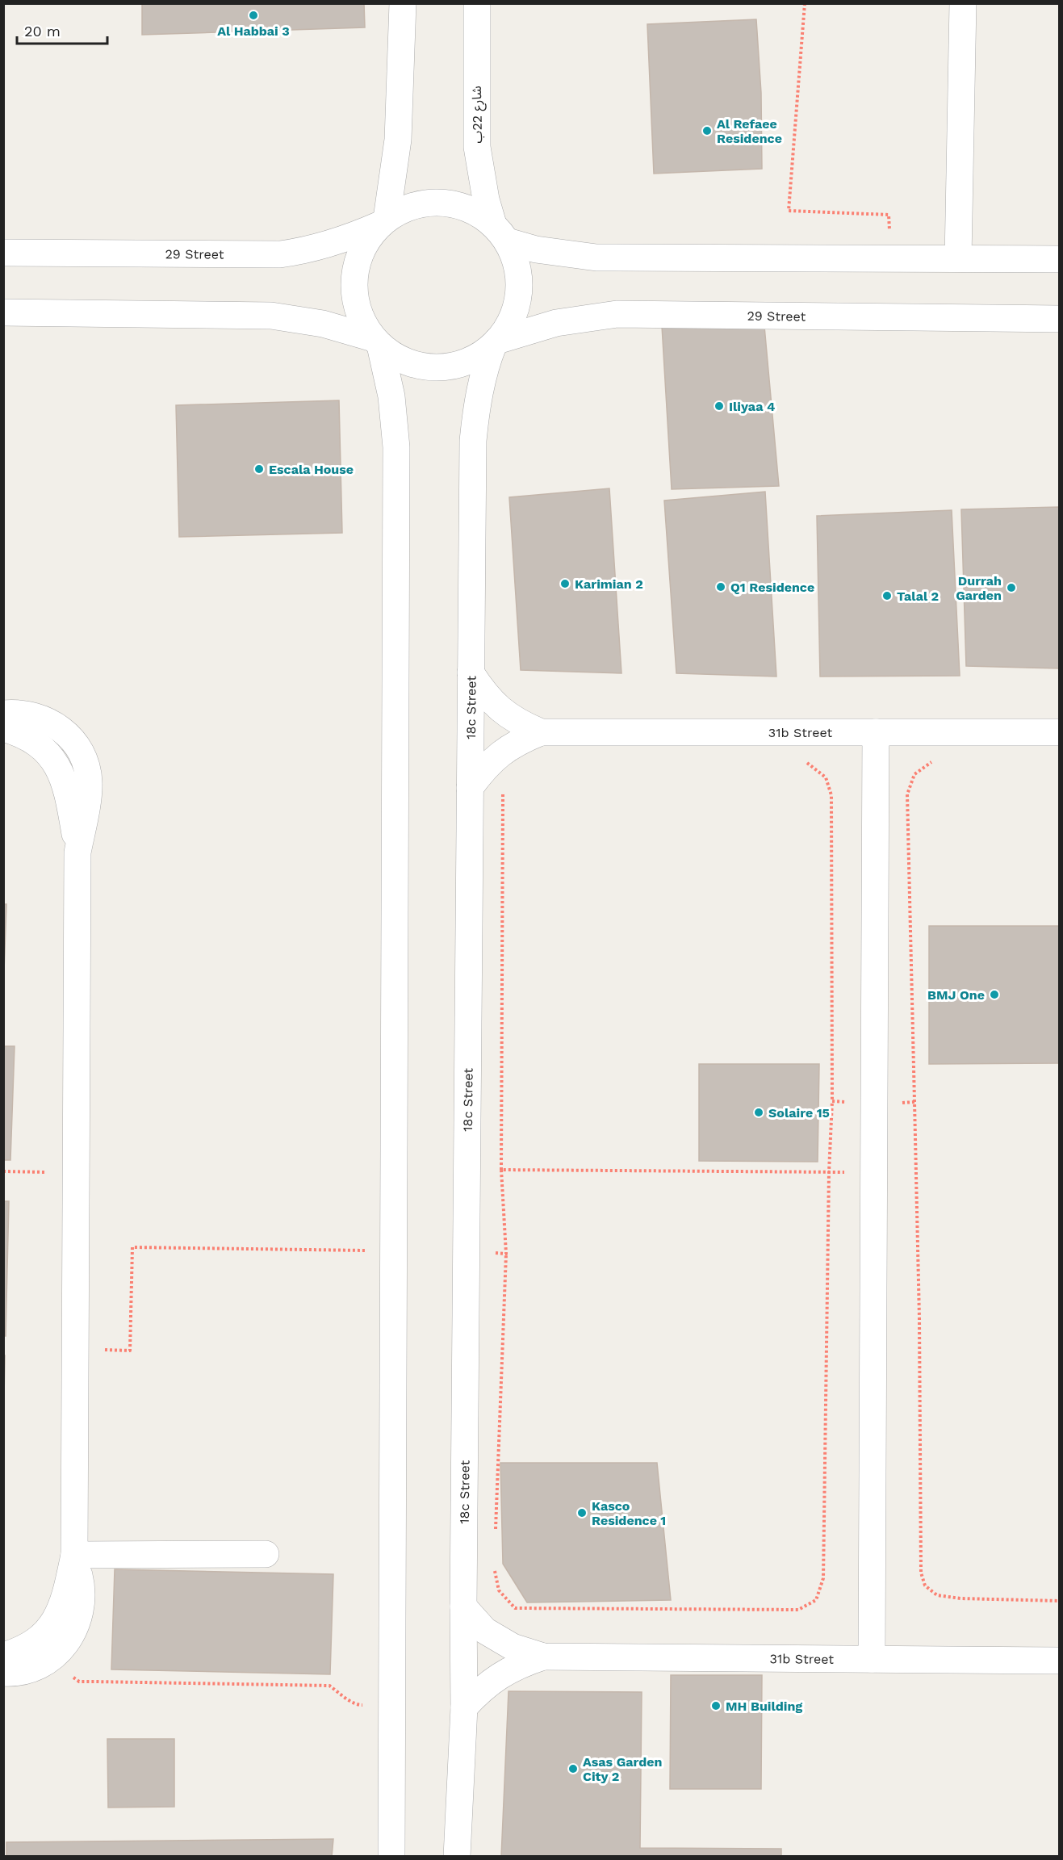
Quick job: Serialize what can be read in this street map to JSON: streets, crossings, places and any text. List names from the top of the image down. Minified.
{"streets":{"street":["شارع 22ب","29 Street","18c Street","31b Street"]},"crossings":[["شارع 22ب","29 Street"],["شارع 22ب","18c Street"],["29 Street","18c Street"],["18c Street","31b Street"]],"places":["Al Habbai 3","Al Refaee Residence","Iliyaa 4","Escala House","Karimian 2","Q1 Residence","Durrah Garden","Talal 2","BMJ One","Solaire 15","Kasco Residence 1","MH Building","Asas Garden City 2"],"scale_bar":"20 m"}
